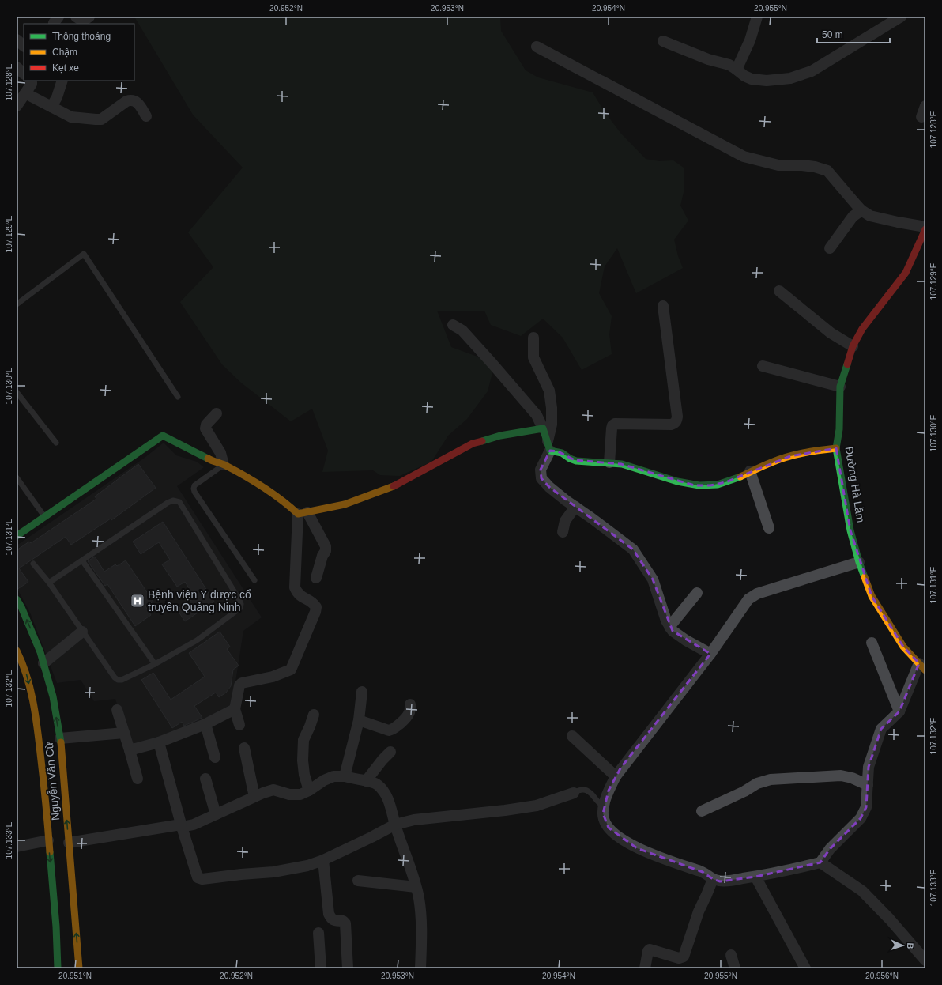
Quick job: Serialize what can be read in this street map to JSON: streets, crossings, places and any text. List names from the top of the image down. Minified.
{"streets":{"main road":["Đường Hà Lầm","Nguyễn Văn Cừ"]},"places":{"hospital":["Bệnh viện Y dược cổ truyền Quảng Ninh"]},"legend":["Thông thoáng","Chậm","Kẹt xe"],"scale_bar":"50 m","north":"right","coordinates":["20.952°N","20.953°N","20.954°N","20.955°N","107.128°E","107.129°E","107.130°E","107.131°E","107.132°E","107.133°E","20.951°N","20.956°N"]}
